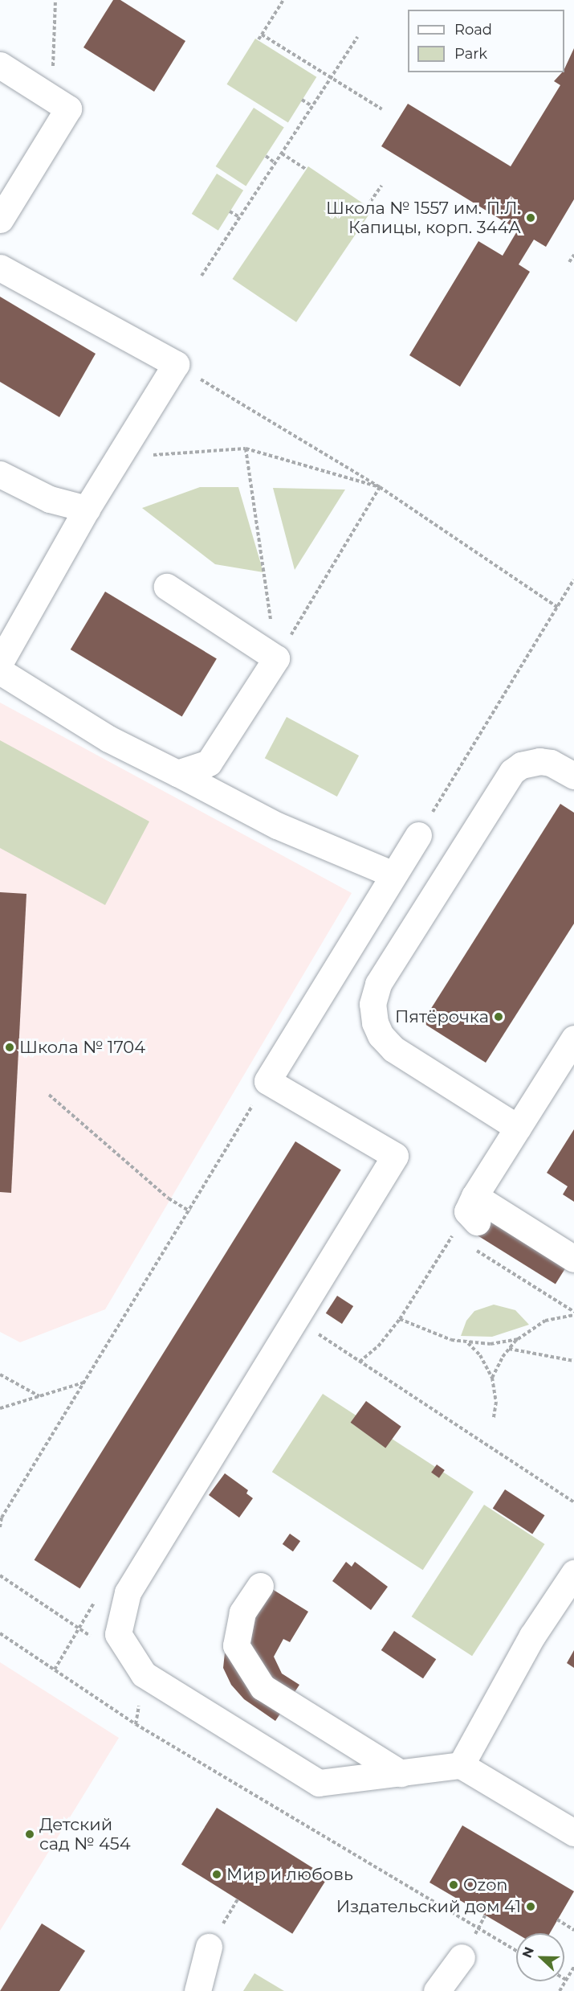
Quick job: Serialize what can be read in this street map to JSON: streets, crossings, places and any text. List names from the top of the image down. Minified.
{"places":["Школа № 1557 им. П.Л. Капицы, корп. 344А","Пятёрочка","Школа № 1704","Детский сад № 454","Мир и любовь","Ozon","Издательский дом 41"],"legend":["Road","Park"],"north":"left"}
